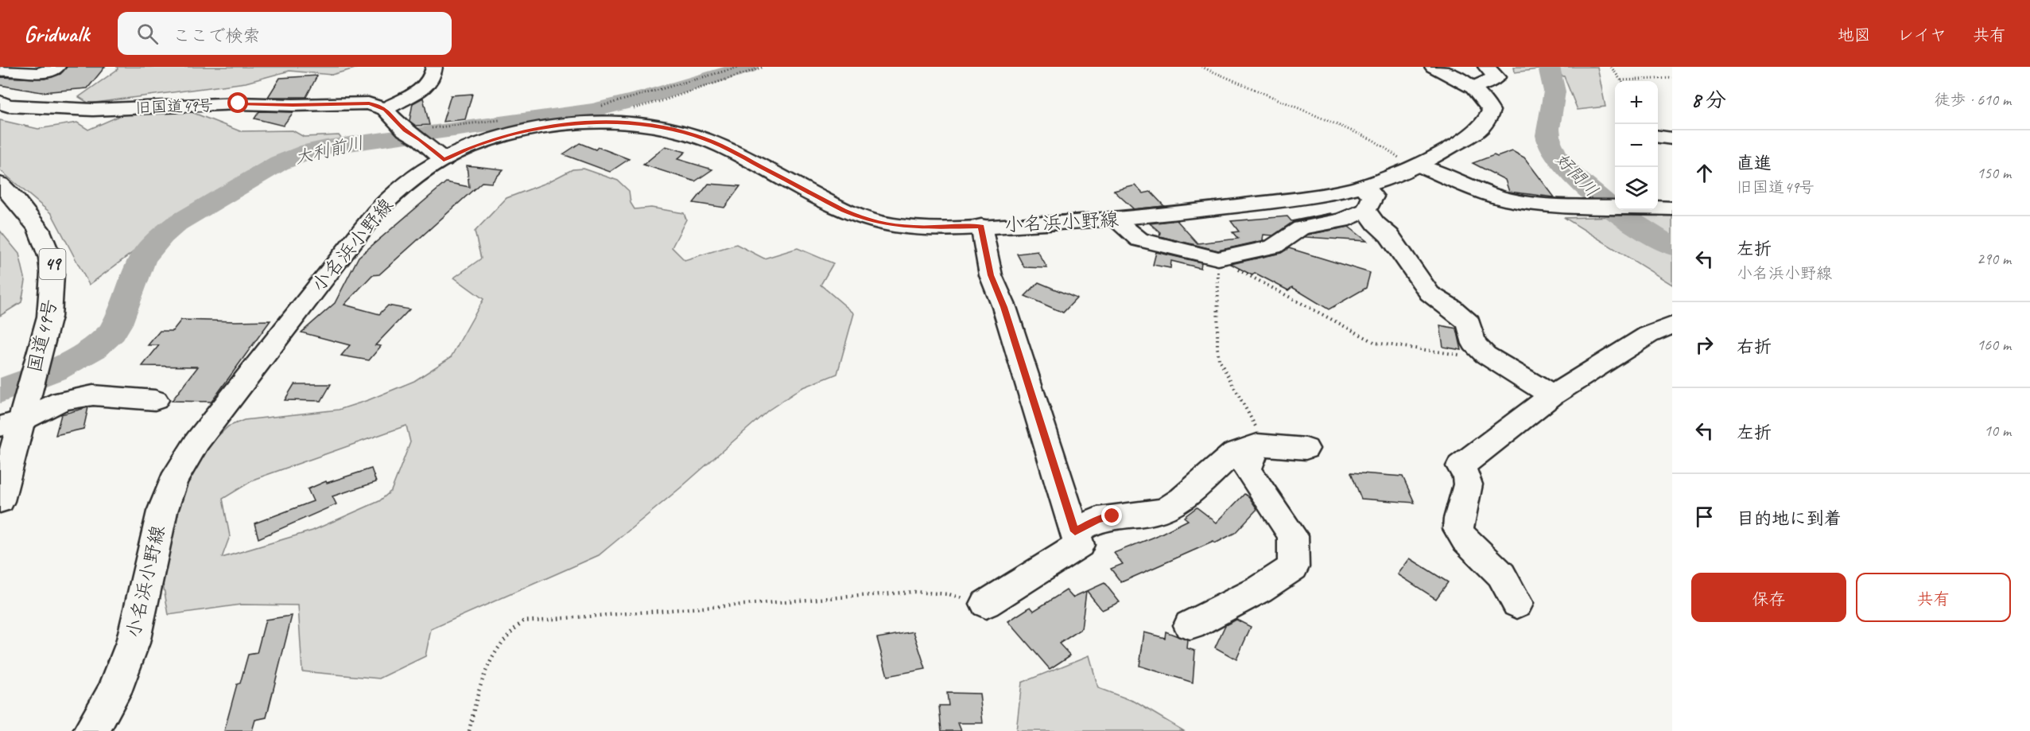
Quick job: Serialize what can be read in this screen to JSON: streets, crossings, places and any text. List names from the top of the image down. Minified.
{"streets":{"main road":["旧国道49号","小名浜小野線","49","国道49号"]},"water":["大利前川","好間川"],"page":{"header":"Gridwalk","search":"ここで検索","nav":["地図","レイヤ","共有"],"heading":["8 分","徒歩 · 610 m"],"map_buttons":["+","−"],"list":[["直進","旧国道49号","150 m"],["左折","小名浜小野線","290 m"],["右折","160 m"],["左折","10 m"],"目的地に到着"],"buttons":["保存","共有"]}}
